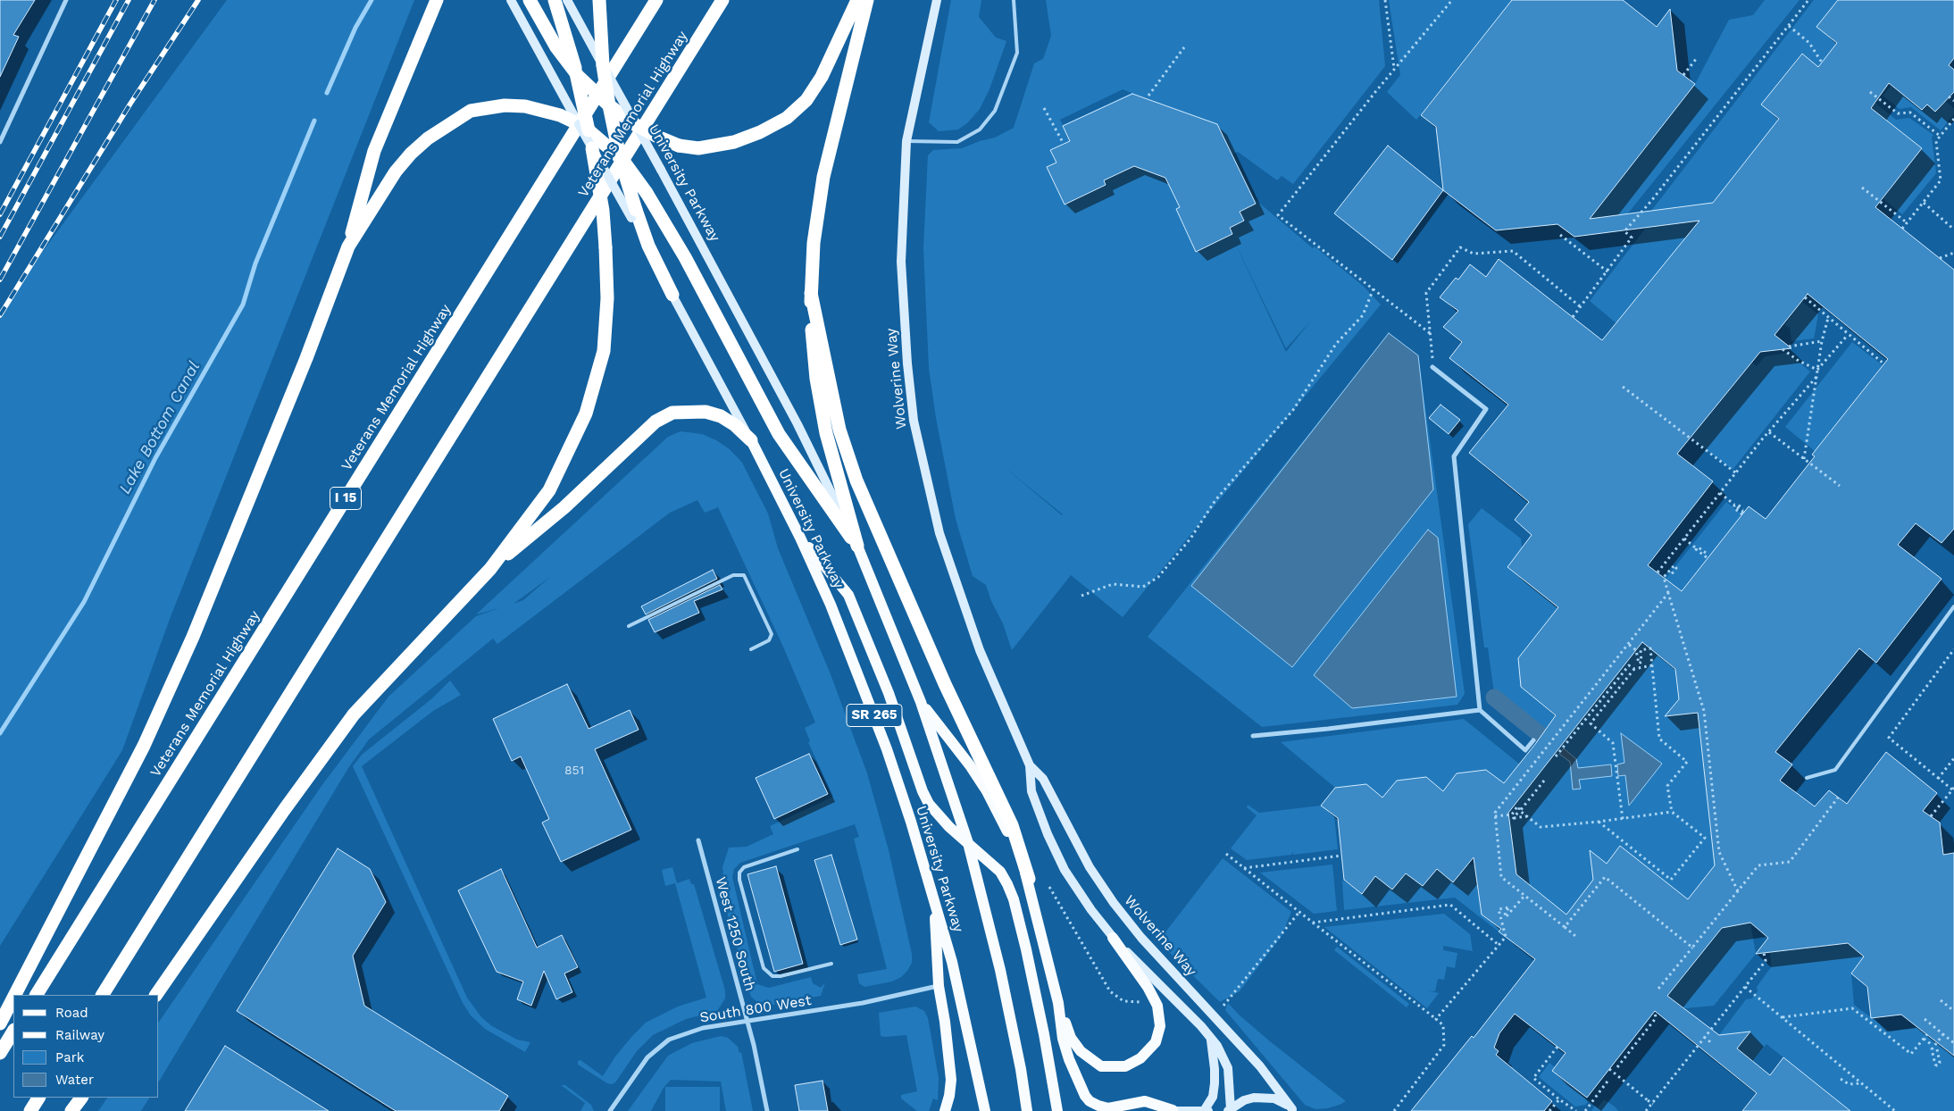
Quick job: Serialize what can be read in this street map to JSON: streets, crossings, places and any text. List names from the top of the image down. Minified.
{"streets":{"highway":["Veterans Memorial Highway","I 15"],"main road":["University Parkway","Wolverine Way","SR 265"],"street":["West 1250 South","South 800 West"]},"crossings":[["West 1250 South","South 800 West"]],"water":["Lake Bottom Canal"],"house_numbers":["851"],"legend":["Road","Railway","Park","Water"]}
